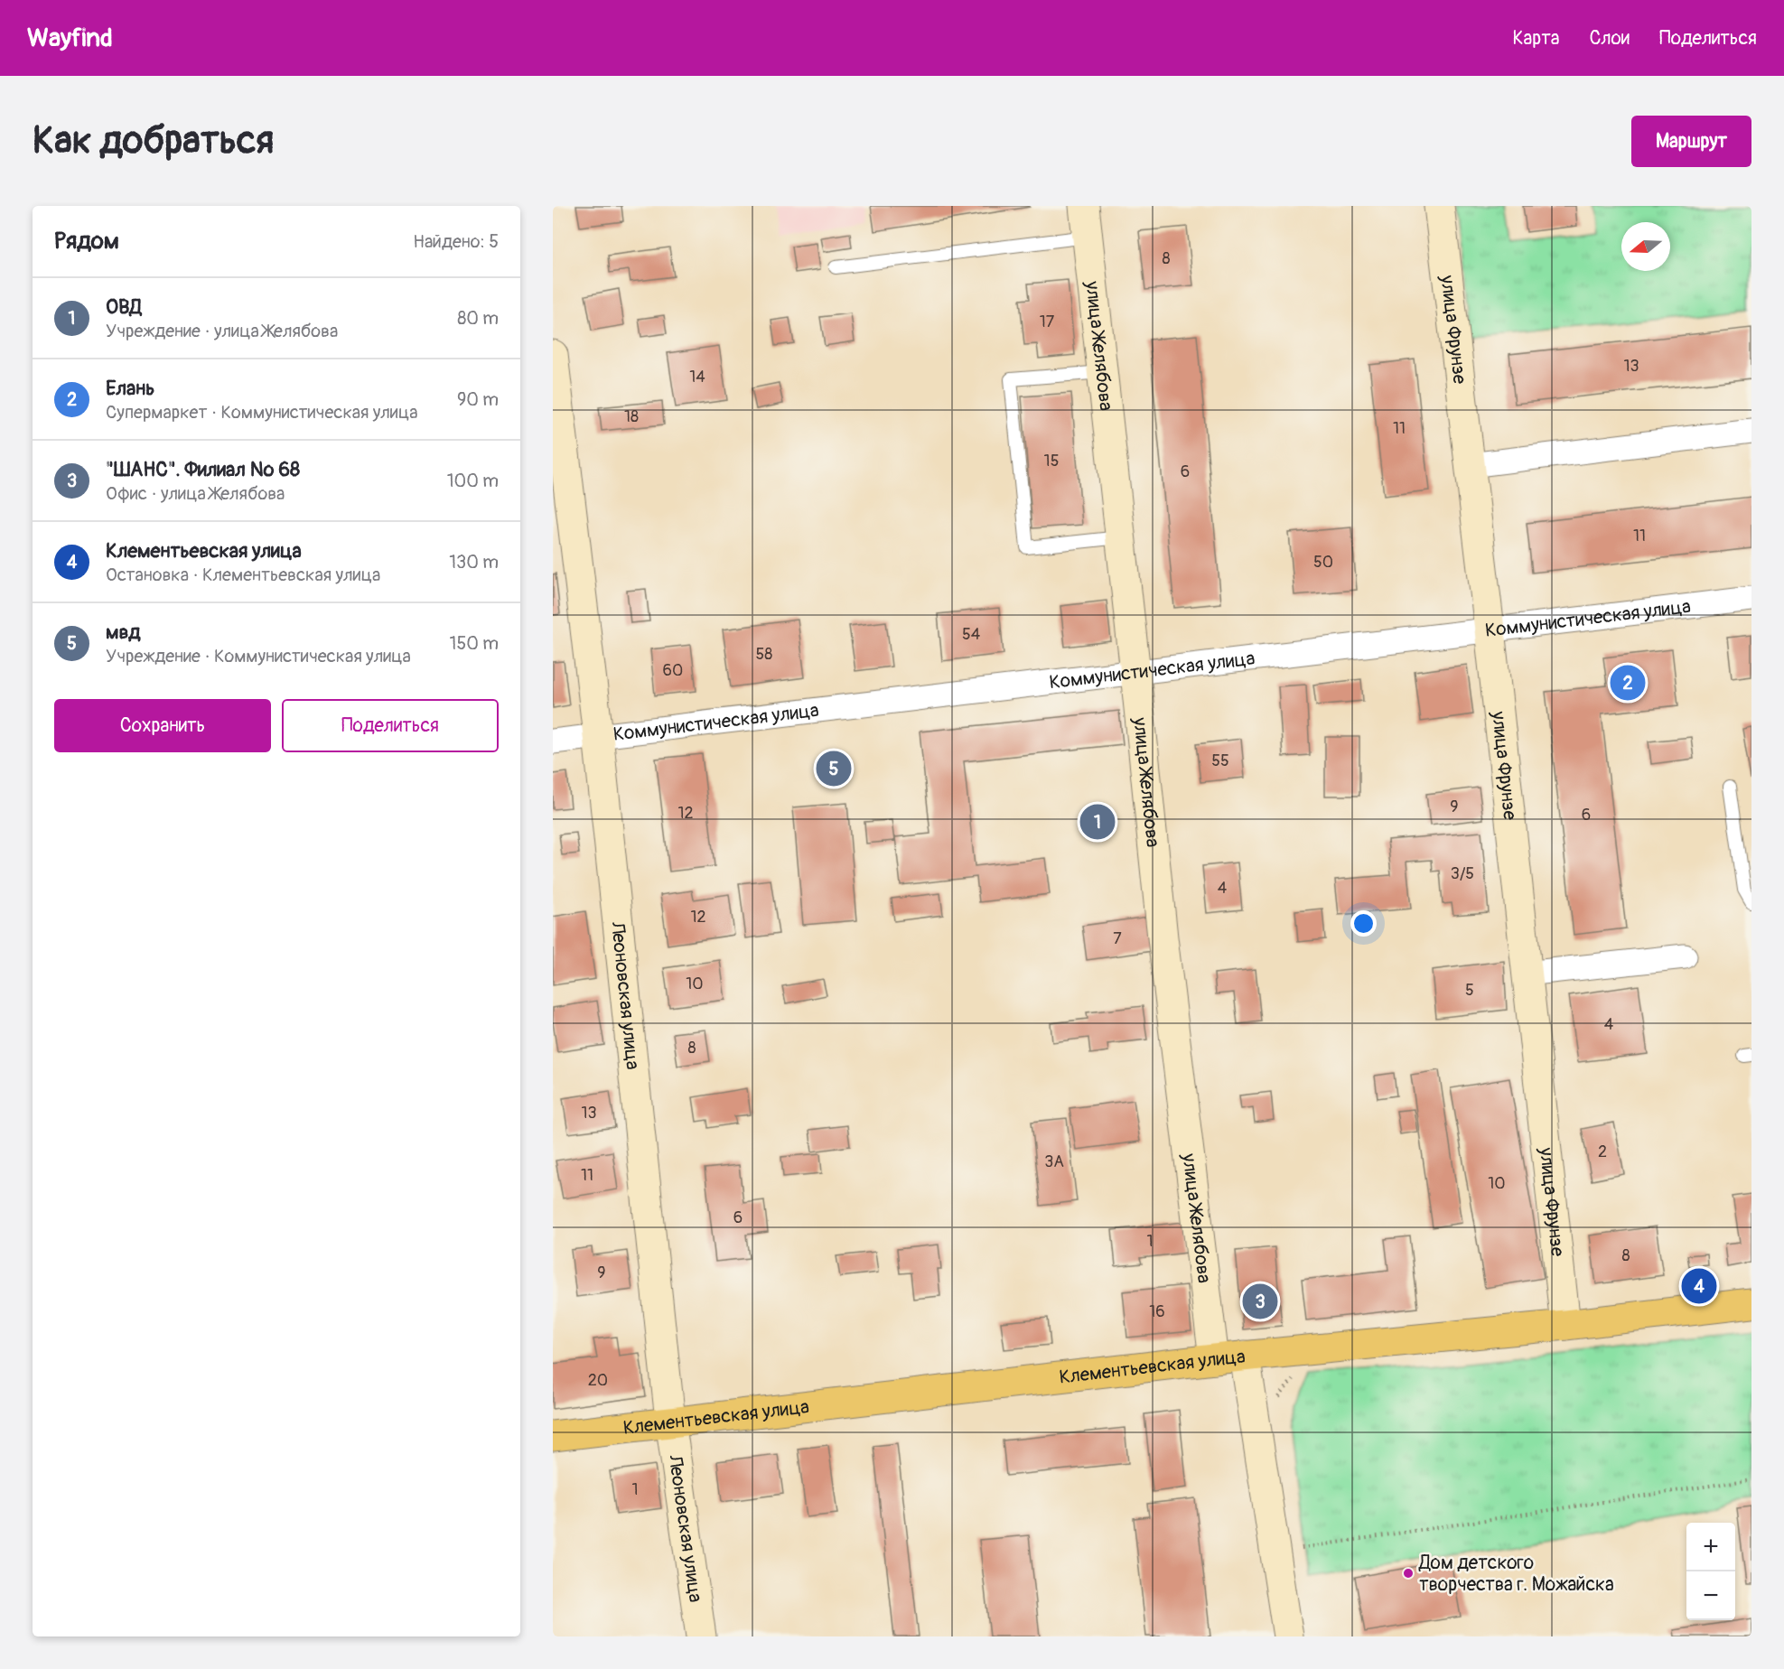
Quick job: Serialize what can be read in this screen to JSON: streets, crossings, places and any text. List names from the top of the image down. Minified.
{"streets":{"main road":["Клементьевская улица"],"street":["улица Фрунзе","улица Желябова","Коммунистическая улица","Леоновская улица"]},"crossings":[["улица Фрунзе","Коммунистическая улица"],["улица Фрунзе","Клементьевская улица"],["улица Желябова","Коммунистическая улица"],["улица Желябова","Клементьевская улица"],["Коммунистическая улица","Леоновская улица"],["Леоновская улица","Клементьевская улица"]],"places":["Дом детского творчества г. Можайска"],"house_numbers":["8","17","13","14","18","11","15","6","11","50","54","58","60","55","9","12","6","3/5","4","12","7","10","5","4","8","13","2","3А","11","10","6","1","8","9","16","20","1"],"north":"left","page":{"header":"Wayfind","nav":["Карта","Слои","Поделиться"],"buttons":["Маршрут",["Сохранить","Поделиться"]],"title":"Как добраться","heading":["Рядом","Найдено: 5"],"list":[{"mark":"1","name":"ОВД","note":"Учреждение · улица Желябова","value":"80 m"},{"mark":"2","name":"Елань","note":"Супермаркет · Коммунистическая улица","value":"90 m"},{"mark":"3","name":"\"ШАНС\". Филиал № 68","note":"Офис · улица Желябова","value":"100 m"},{"mark":"4","name":"Клементьевская улица","note":"Остановка · Клементьевская улица","value":"130 m"},{"mark":"5","name":"мвд","note":"Учреждение · Коммунистическая улица","value":"150 m"}],"pins":["2","5","1","4","3"],"map_buttons":["+","−"]}}
